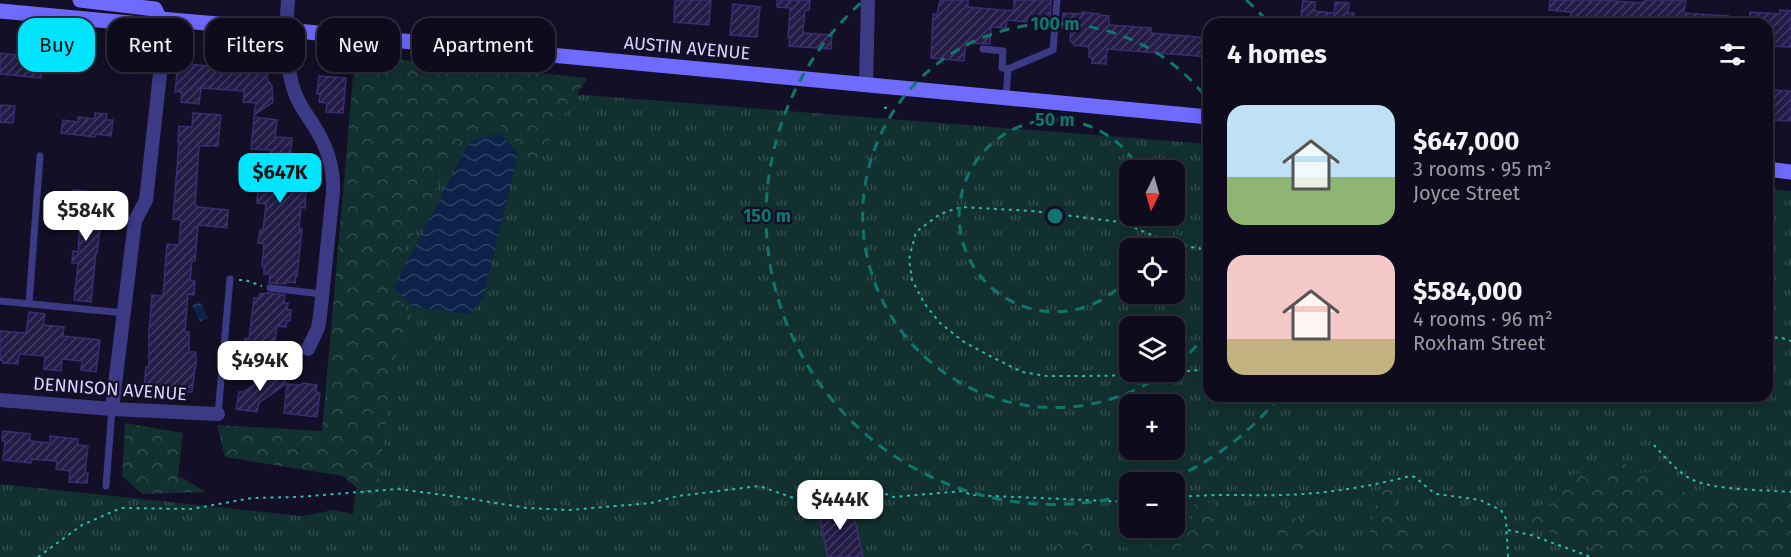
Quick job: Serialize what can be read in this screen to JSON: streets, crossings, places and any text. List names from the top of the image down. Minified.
{"streets":{"main road":["AUSTIN AVENUE"],"street":["DENNISON AVENUE"]},"north":"bottom","page":{"chip":["Buy","Rent","Filters","New","Apartment"],"heading":"4 homes","list":[{"name":"$647,000","note":"3 rooms · 95 m² · Joyce Street"},{"name":"$584,000","note":"4 rooms · 96 m² · Roxham Street"}],"price":["$647K","$584K","$494K","$444K"],"map_buttons":["+","−"]},"rings":["100 m","50 m","150 m"]}
